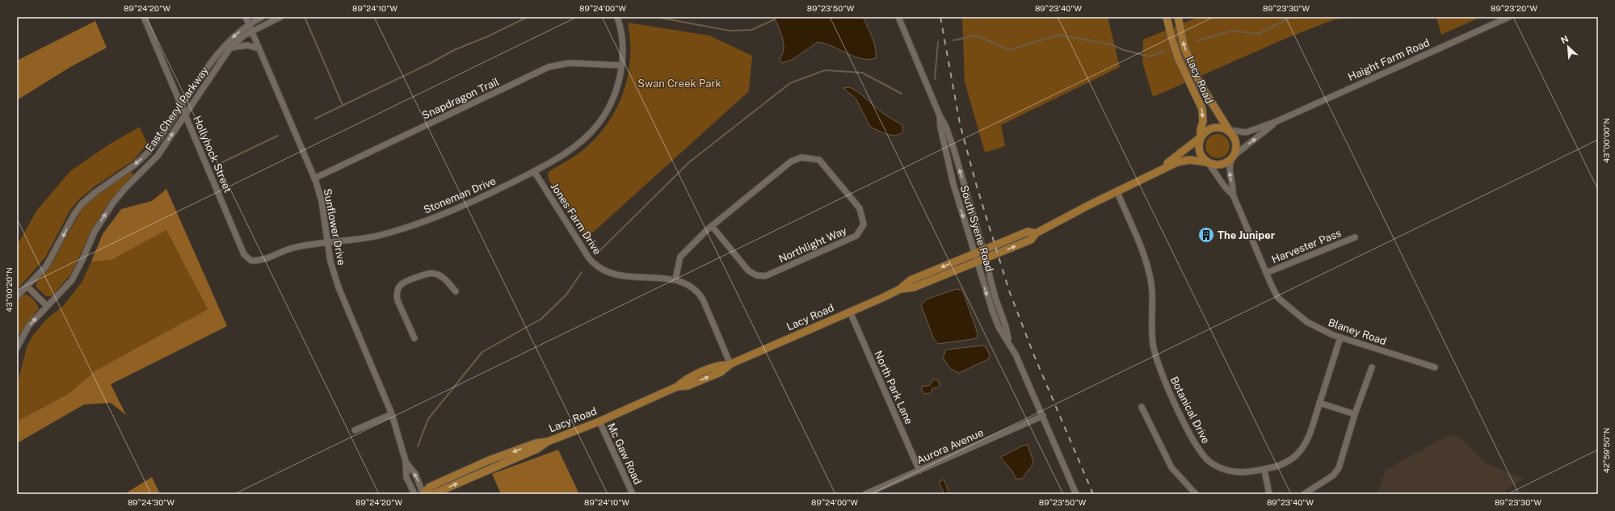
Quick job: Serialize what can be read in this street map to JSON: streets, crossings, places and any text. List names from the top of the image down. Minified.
{"streets":{"main road":["Lacy Road"],"street":["Haight Farm Road","Snapdragon Trail","East Cheryl Parkway","Hollyhock Street","Stoneman Drive","Jones Farm Drive","Sunflower Drive","South Syene Road","Northlight Way","Harvester Pass","Blaney Road","North Park Lane","Botanical Drive","Aurora Avenue","Mc Gaw Road"]},"crossings":[["Haight Farm Road","Lacy Road"],["Haight Farm Road","Blaney Road"],["Lacy Road","Jones Farm Drive"],["Lacy Road","Sunflower Drive"],["Lacy Road","South Syene Road"],["Lacy Road","Blaney Road"],["Lacy Road","North Park Lane"],["Lacy Road","Botanical Drive"],["Lacy Road","Mc Gaw Road"],["Snapdragon Trail","Stoneman Drive"],["Snapdragon Trail","Sunflower Drive"],["East Cheryl Parkway","Hollyhock Street"],["East Cheryl Parkway","Sunflower Drive"],["Hollyhock Street","Stoneman Drive"],["Stoneman Drive","Jones Farm Drive"],["Stoneman Drive","Sunflower Drive"],["Jones Farm Drive","Northlight Way"],["South Syene Road","Aurora Avenue"],["Harvester Pass","Blaney Road"],["Blaney Road","Botanical Drive"],["North Park Lane","Aurora Avenue"]],"parks":["Swan Creek Park"],"places":{"building":["The Juniper"]},"north":"top left","coordinates":["89°24'20\"W","89°24'10\"W","89°24'00\"W","89°23'50\"W","89°23'40\"W","89°23'30\"W","89°23'20\"W","43°00'00\"N","43°00'20\"N","42°59'50\"N","89°24'30\"W"]}
